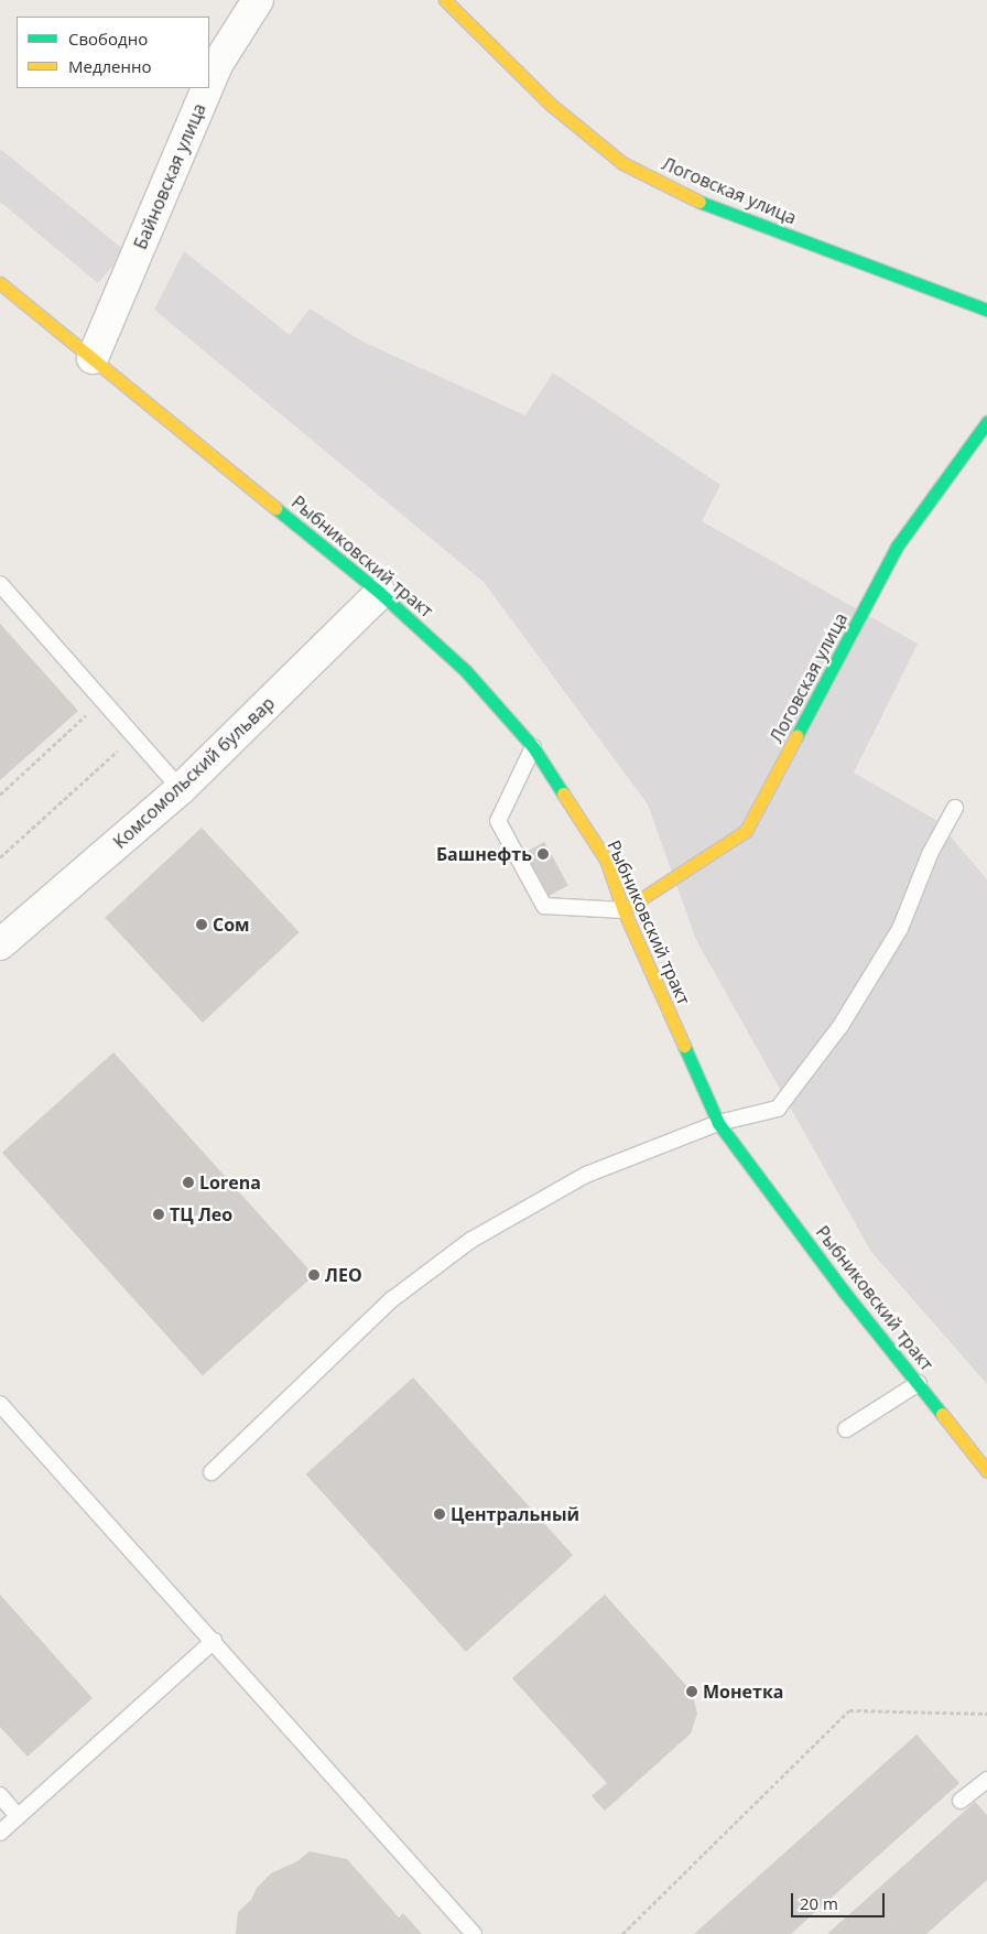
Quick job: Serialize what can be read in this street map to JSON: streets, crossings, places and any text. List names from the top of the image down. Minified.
{"streets":{"main road":["Логовская улица","Рыбниковский тракт"],"street":["Байновская улица","Комсомольский бульвар"]},"crossings":[["Байновская улица","Рыбниковский тракт"],["Логовская улица","Рыбниковский тракт"],["Рыбниковский тракт","Комсомольский бульвар"]],"places":["Башнефть","Сом","Lorena","ТЦ Лео","ЛЕО","Центральный","Монетка"],"legend":["Свободно","Медленно"],"scale_bar":"20 m"}
